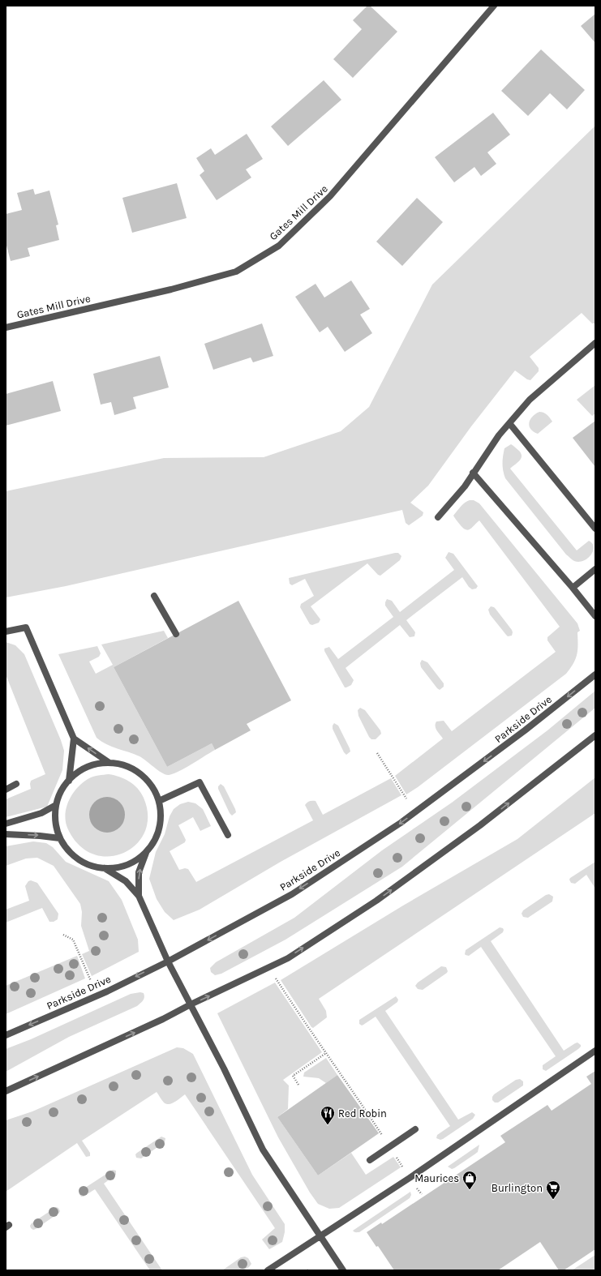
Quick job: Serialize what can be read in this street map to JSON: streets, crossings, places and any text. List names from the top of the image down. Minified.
{"streets":{"street":["Gates Mill Drive","Parkside Drive"]},"places":{"restaurant":["Red Robin"],"shop":["Maurices"],"supermarket":["Burlington"]}}
